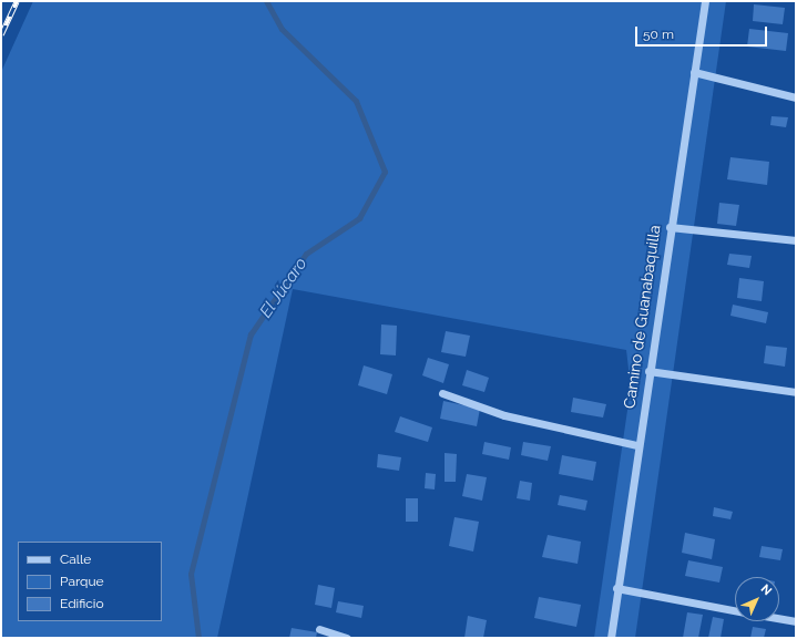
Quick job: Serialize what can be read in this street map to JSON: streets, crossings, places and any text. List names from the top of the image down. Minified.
{"streets":{"street":["Camino de Guanabaquilla"]},"water":["El Júcaro"],"legend":["Calle","Parque","Edificio"],"scale_bar":"50 m","north":"top right"}
